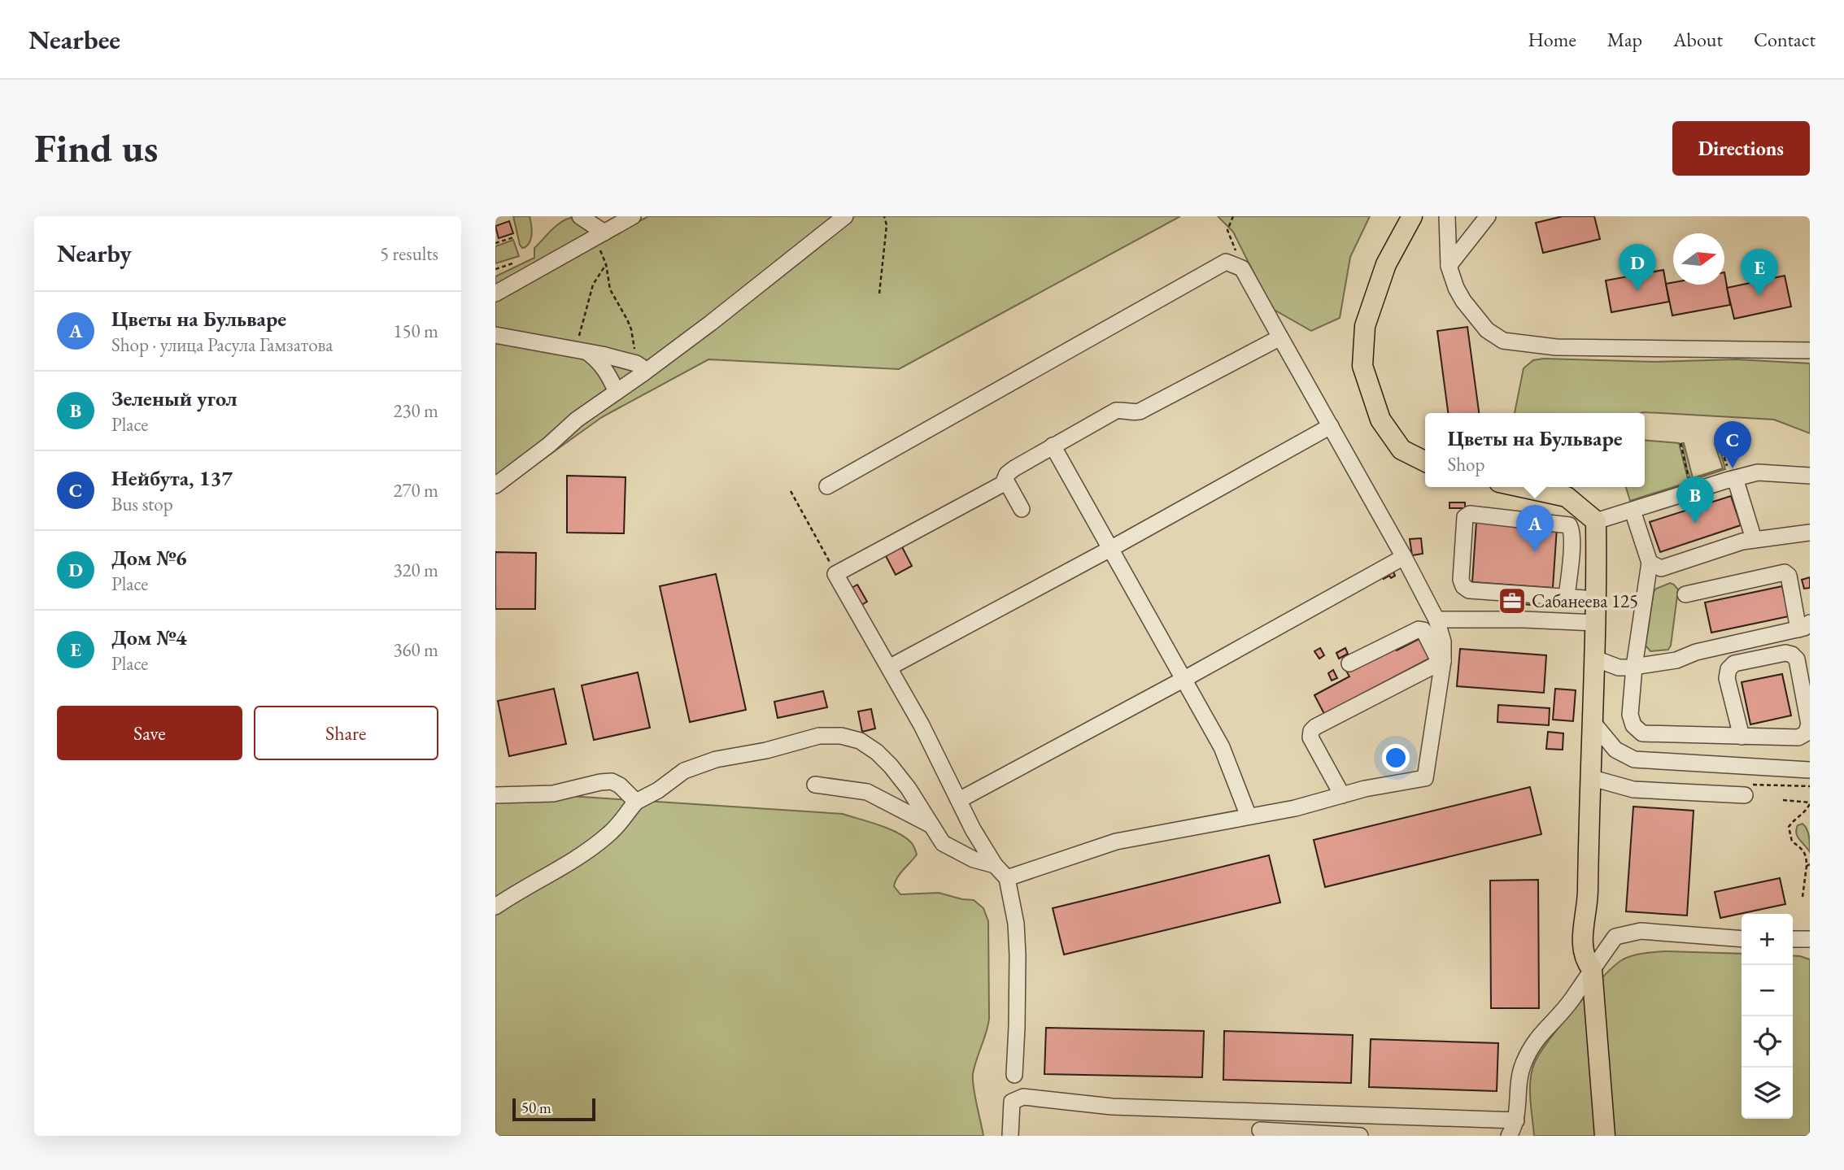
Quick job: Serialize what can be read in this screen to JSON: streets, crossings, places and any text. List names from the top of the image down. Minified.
{"places":{"office":["Сабанеева 125"]},"scale_bar":"50 m","north":"right","page":{"header":"Nearbee","nav":["Home","Map","About","Contact"],"buttons":["Directions",["Save","Share"]],"title":"Find us","heading":["Nearby","5 results"],"pins":["D","E","C","B","A"],"list":[{"mark":"A","name":"Цветы на Бульваре","note":"Shop · улица Расула Гамзатова","value":"150 m"},{"mark":"B","name":"Зеленый угол","note":"Place","value":"230 m"},{"mark":"C","name":"Нейбута, 137","note":"Bus stop","value":"270 m"},{"mark":"D","name":"Дом №6","note":"Place","value":"320 m"},{"mark":"E","name":"Дом №4","note":"Place","value":"360 m"}],"popup":["Цветы на Бульваре","Shop"],"map_buttons":["+","−"],"scale":"50 m"}}
